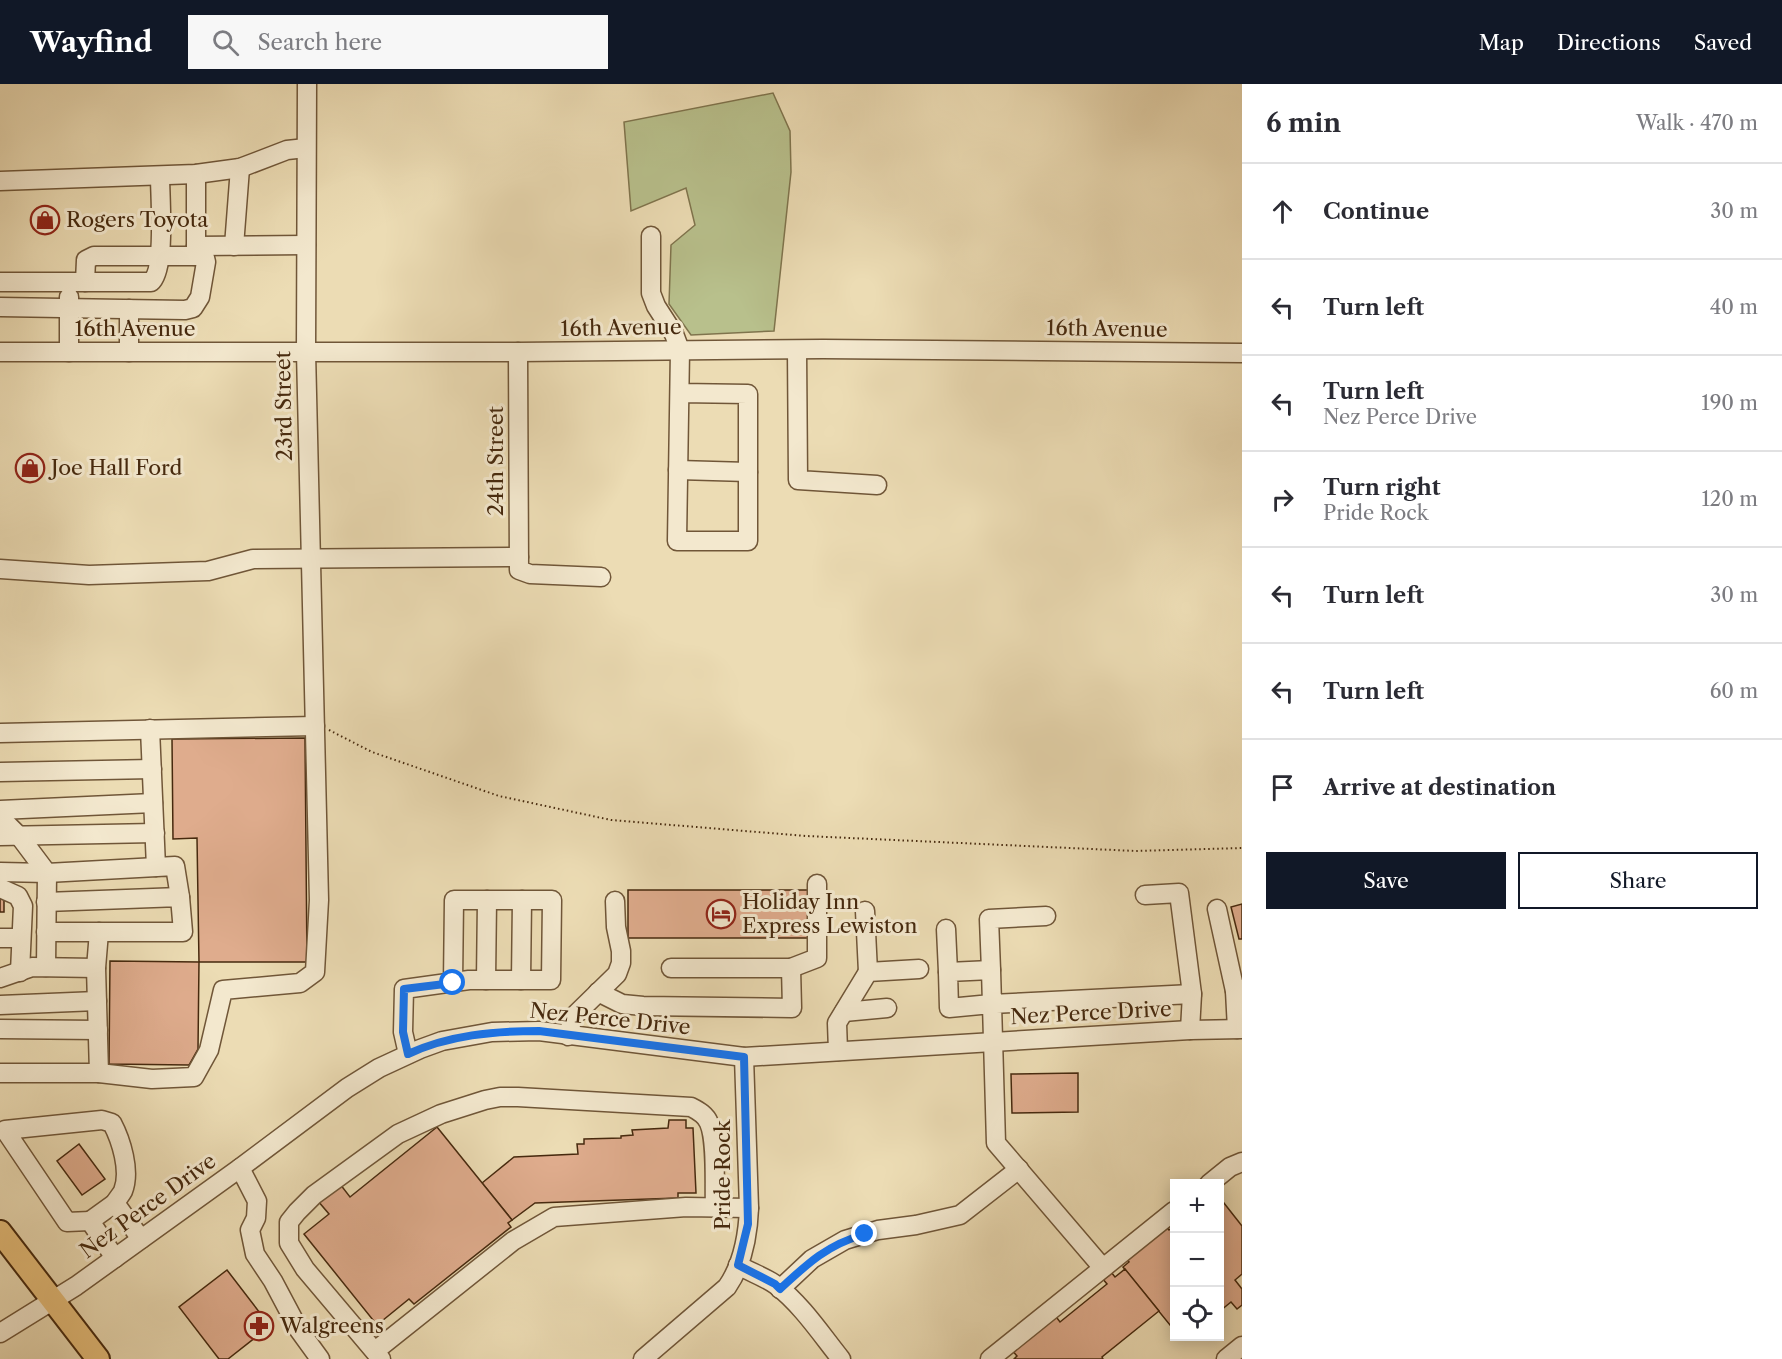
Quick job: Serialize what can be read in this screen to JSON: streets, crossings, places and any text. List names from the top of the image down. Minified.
{"streets":{"street":["16th Avenue","23rd Street","24th Street","Nez Perce Drive","Pride Rock"]},"crossings":[["16th Avenue","23rd Street"],["16th Avenue","24th Street"],["Nez Perce Drive","Pride Rock"]],"places":{"shop":["Rogers Toyota","Joe Hall Ford"],"hotel":["Holiday Inn Express Lewiston"],"pharmacy":["Walgreens"]},"page":{"header":"Wayfind","search":"Search here","nav":["Map","Directions","Saved"],"heading":["6 min","Walk · 470 m"],"list":[["Continue","30 m"],["Turn left","40 m"],["Turn left","Nez Perce Drive","190 m"],["Turn right","Pride Rock","120 m"],["Turn left","30 m"],["Turn left","60 m"],"Arrive at destination"],"buttons":["Save","Share"],"map_buttons":["+","−"]}}
